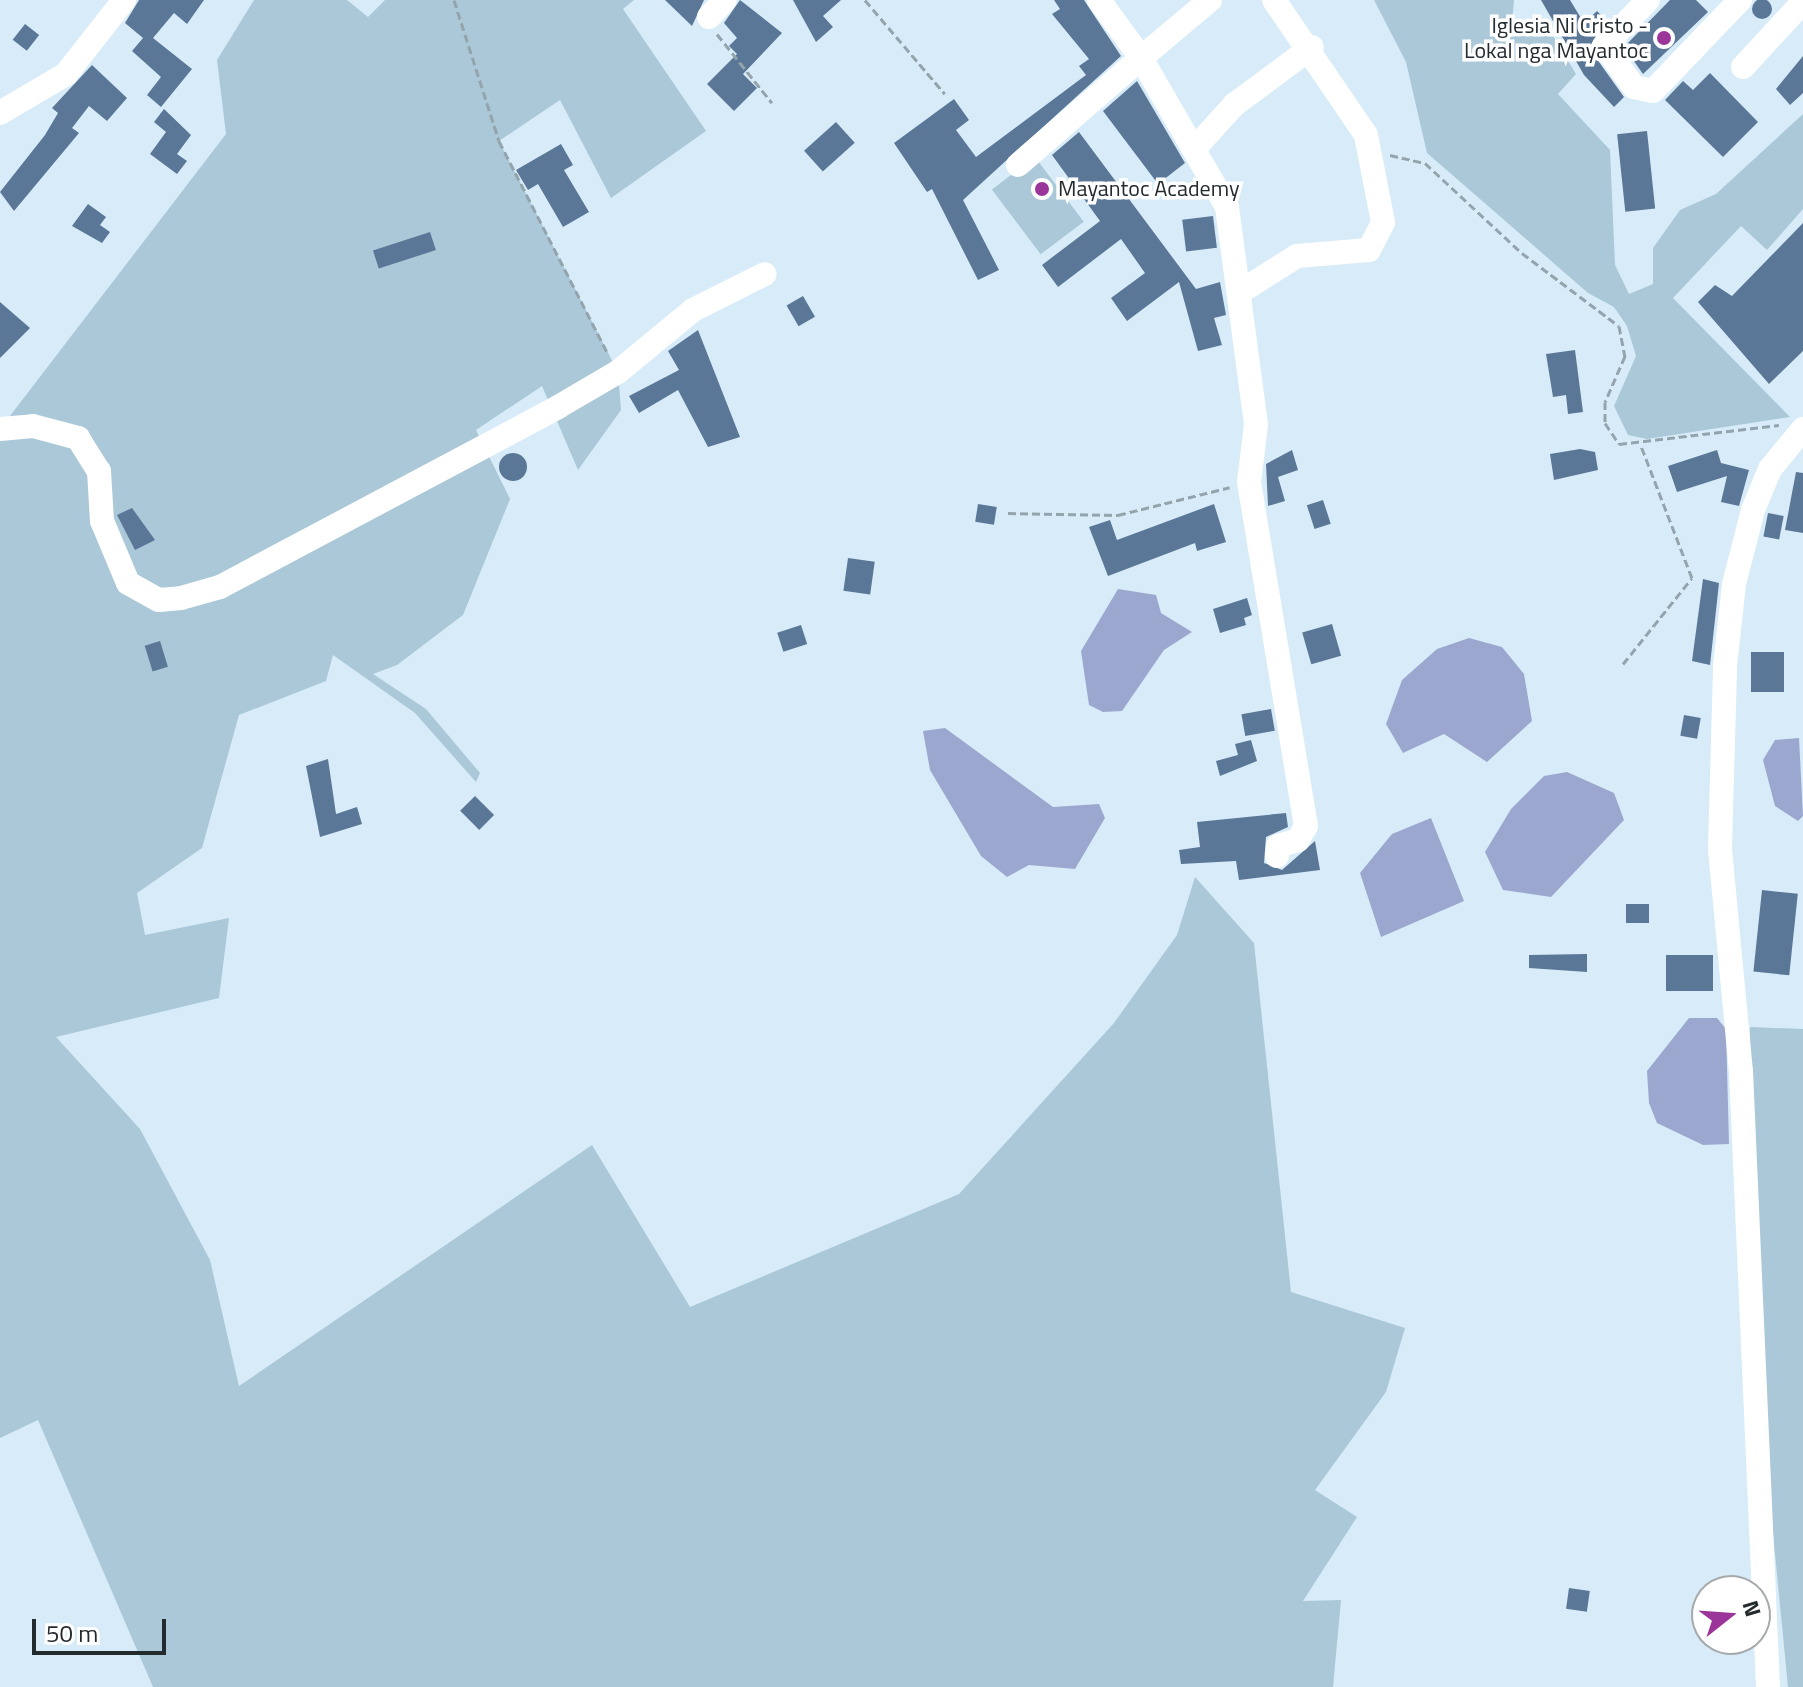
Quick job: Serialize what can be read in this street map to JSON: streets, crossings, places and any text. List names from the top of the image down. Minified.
{"places":["Iglesia Ni Cristo - Lokal nga Mayantoc","Mayantoc Academy"],"scale_bar":"50 m","north":"right"}
